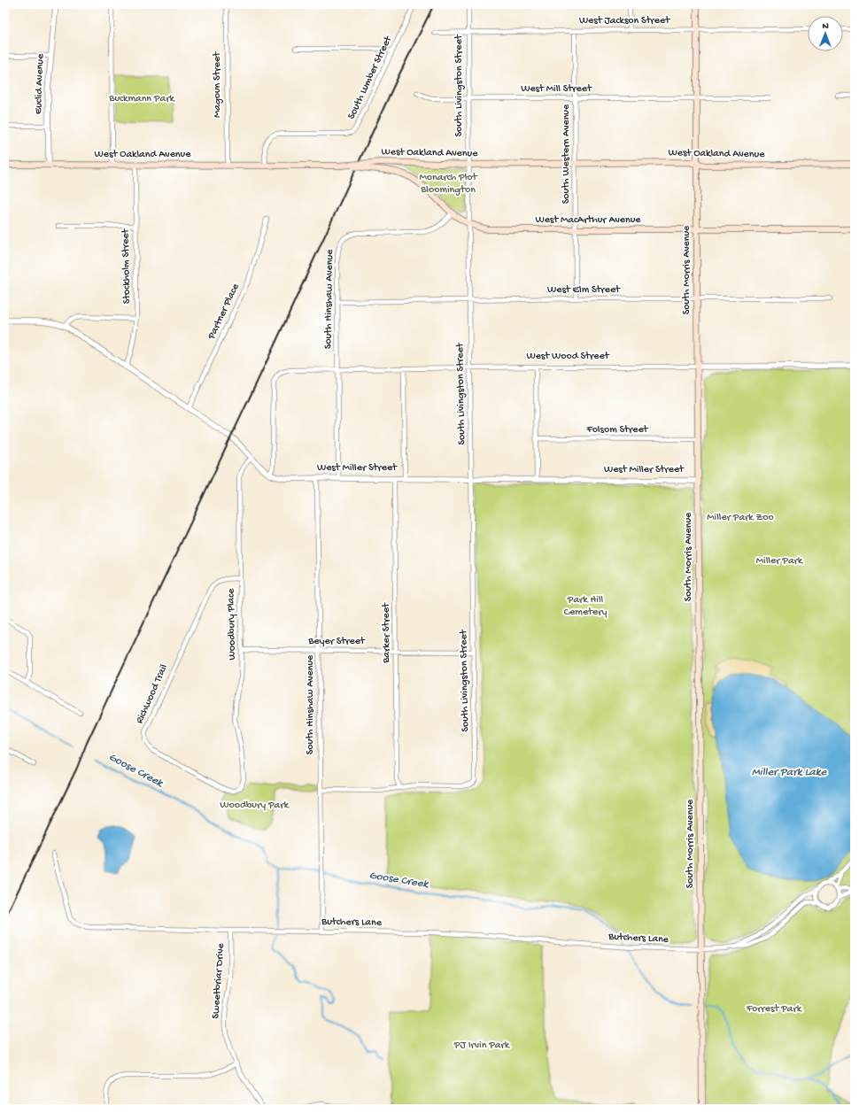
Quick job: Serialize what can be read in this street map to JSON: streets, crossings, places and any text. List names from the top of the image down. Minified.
{"streets":{"main road":["West Oakland Avenue","West MacArthur Avenue","South Morris Avenue"],"street":["West Jackson Street","South Lumber Street","Euclid Avenue","Magoun Street","South Livingston Street","West Mill Street","South Western Avenue","Stockholm Street","West Elm Street","South Hinshaw Avenue","Partner Place","West Wood Street","Folsom Street","West Miller Street","Woodbury Place","Barker Street","Beyer Street","Richwood Trail","Butchers Lane","Sweetbriar Drive"]},"crossings":[["West Jackson Street","South Livingston Street"],["West Jackson Street","South Western Avenue"],["West Jackson Street","South Morris Avenue"],["South Lumber Street","West Oakland Avenue"],["Euclid Avenue","West Oakland Avenue"],["Magoun Street","West Oakland Avenue"],["South Livingston Street","West Mill Street"],["South Livingston Street","West Oakland Avenue"],["South Livingston Street","West MacArthur Avenue"],["South Livingston Street","West Elm Street"],["South Livingston Street","West Wood Street"],["South Livingston Street","West Miller Street"],["South Livingston Street","Barker Street"],["South Livingston Street","Beyer Street"],["West Mill Street","South Western Avenue"],["West Mill Street","South Morris Avenue"],["West Oakland Avenue","South Western Avenue"],["West Oakland Avenue","West MacArthur Avenue"],["West Oakland Avenue","Stockholm Street"],["West Oakland Avenue","South Morris Avenue"],["South Western Avenue","West MacArthur Avenue"],["South Western Avenue","West Elm Street"],["West MacArthur Avenue","South Morris Avenue"],["West MacArthur Avenue","South Hinshaw Avenue"],["Stockholm Street","West Miller Street"],["South Morris Avenue","West Elm Street"],["South Morris Avenue","West Wood Street"],["South Morris Avenue","Folsom Street"],["South Morris Avenue","West Miller Street"],["South Morris Avenue","Butchers Lane"],["West Elm Street","South Hinshaw Avenue"],["South Hinshaw Avenue","West Wood Street"],["South Hinshaw Avenue","West Miller Street"],["South Hinshaw Avenue","Beyer Street"],["South Hinshaw Avenue","Butchers Lane"],["Partner Place","West Miller Street"],["West Wood Street","West Miller Street"],["West Miller Street","Woodbury Place"],["West Miller Street","Barker Street"],["Woodbury Place","Beyer Street"],["Woodbury Place","Richwood Trail"],["Barker Street","Beyer Street"],["Butchers Lane","Sweetbriar Drive"]],"water":["Goose Creek","Miller Park Lake"],"parks":["Buckmann Park","Monarch Plot Bloomington","Miller Park Zoo","Miller Park","Park Hill Cemetery","Woodbury Park","Forrest Park","PJ Irvin Park"],"north":"top"}
